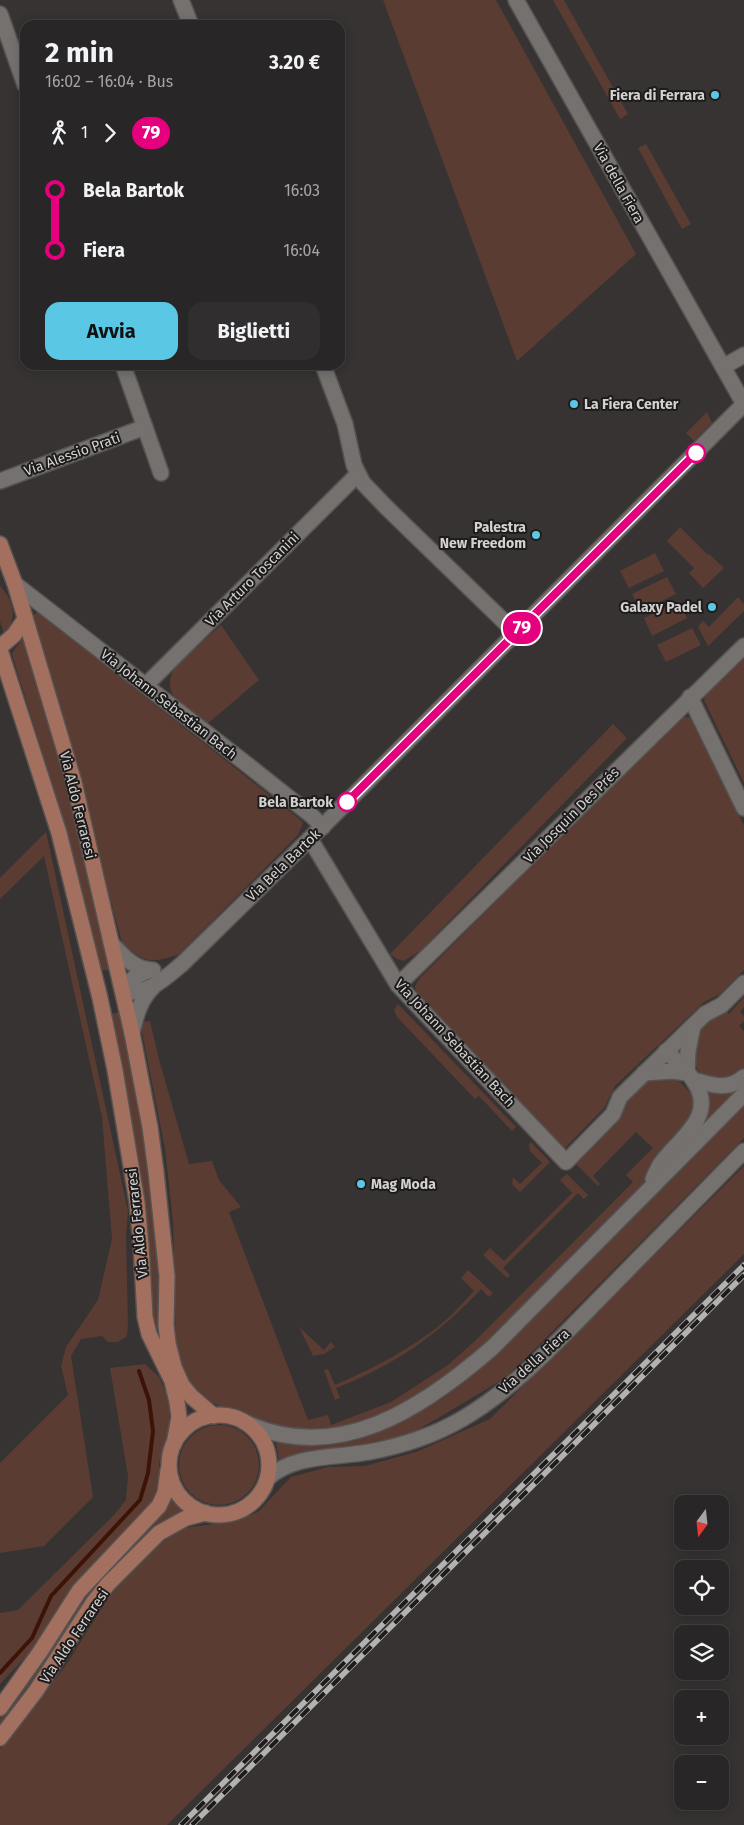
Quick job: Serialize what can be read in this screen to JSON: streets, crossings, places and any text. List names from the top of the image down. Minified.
{"streets":{"main road":["Via Aldo Ferraresi"],"street":["Via della Fiera","Via Alessio Prati","Via Arturo Toscanini","Via Johann Sebastian Bach","Via Josquin Des Prés","Via Bela Bartok"]},"crossings":[["Via della Fiera","Via Aldo Ferraresi"],["Via della Fiera","Via Bela Bartok"],["Via Arturo Toscanini","Via Johann Sebastian Bach"],["Via Johann Sebastian Bach","Via Aldo Ferraresi"],["Via Johann Sebastian Bach","Via Josquin Des Prés"],["Via Johann Sebastian Bach","Via Bela Bartok"],["Via Aldo Ferraresi","Via Bela Bartok"]],"places":["Fiera di Ferrara","La Fiera Center","Palestra New Freedom","Galaxy Padel","Bela Bartok","Mag Moda"],"lines":["bus line 79"],"north":"bottom","page":{"on_map":"79","heading":["2 min","16:02 – 16:04 · Bus","3.20 €"],"legs":["1","79"],"list":[{"name":"Bela Bartok","value":"16:03"},{"name":"Fiera","value":"16:04"}],"buttons":["Avvia","Biglietti"],"map_buttons":["+","−"]}}
